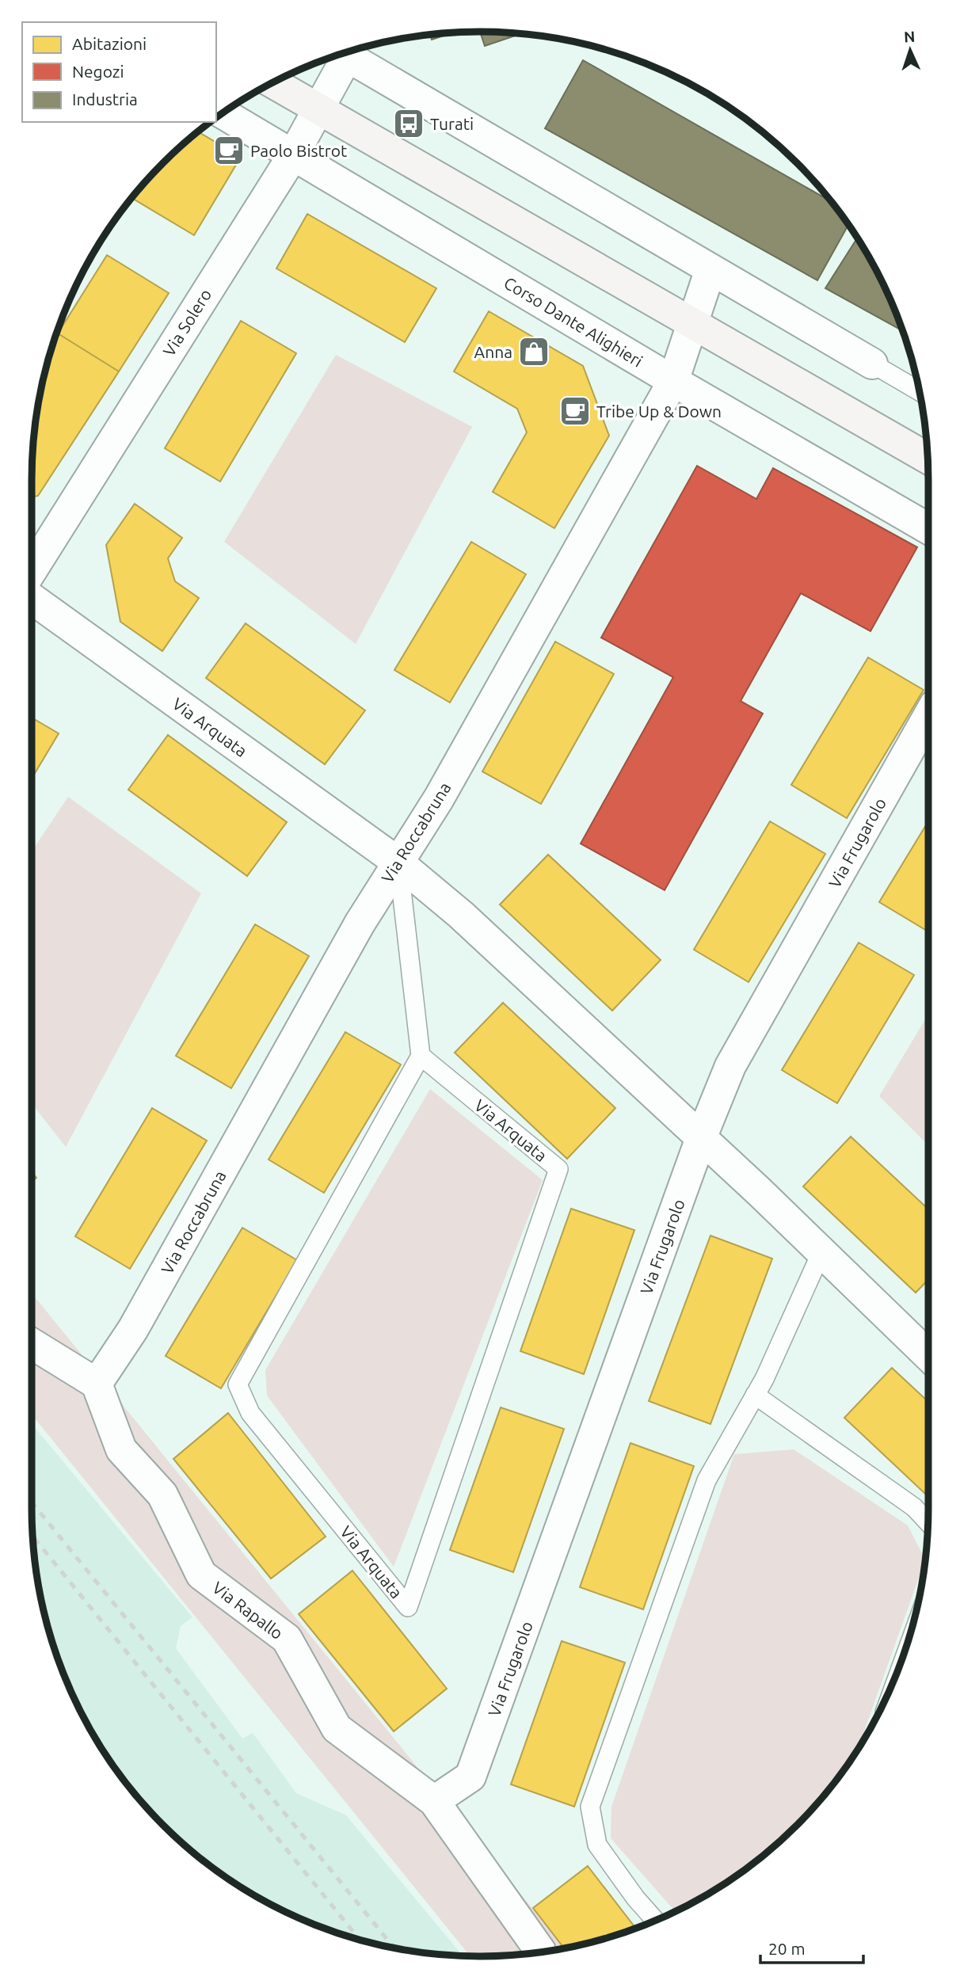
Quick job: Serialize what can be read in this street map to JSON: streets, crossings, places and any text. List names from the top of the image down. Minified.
{"streets":{"street":["Corso Dante Alighieri","Via Solero","Via Arquata","Via Roccabruna","Via Frugarolo","Via Rapallo"]},"crossings":[["Corso Dante Alighieri","Via Solero"],["Corso Dante Alighieri","Via Roccabruna"],["Via Arquata","Via Roccabruna"],["Via Arquata","Via Frugarolo"],["Via Roccabruna","Via Rapallo"],["Via Frugarolo","Via Rapallo"]],"places":{"bus stop":["Turati"],"cafe":["Paolo Bistrot","Tribe Up & Down"],"shop":["Anna"]},"legend":["Abitazioni","Negozi","Industria"],"scale_bar":"20 m","north":"top"}
